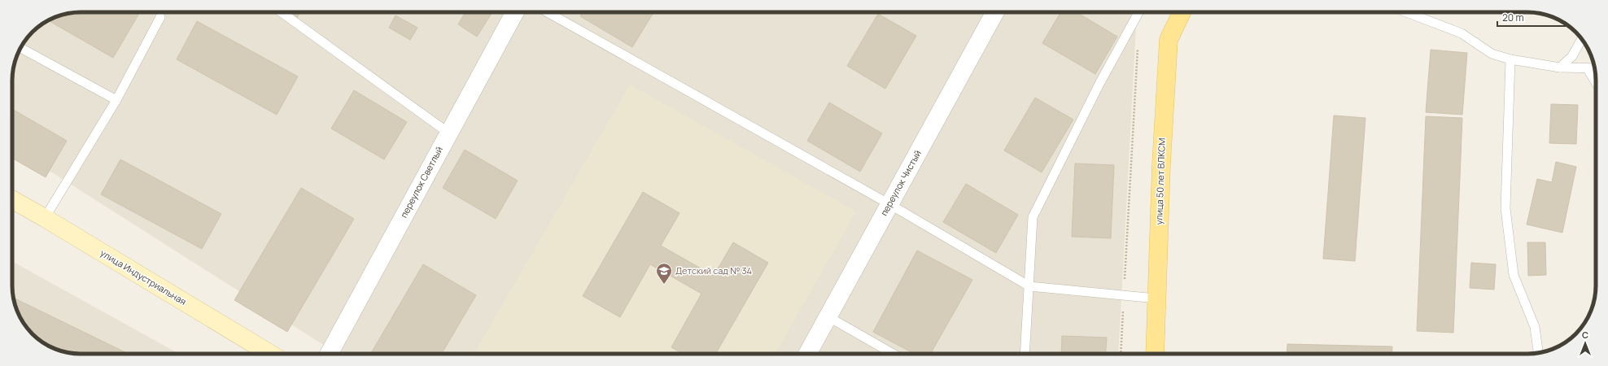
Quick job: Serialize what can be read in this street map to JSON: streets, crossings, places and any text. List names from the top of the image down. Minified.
{"streets":{"main road":["улица 50 лет ВЛКСМ"],"street":["переулок Светлый","переулок Чистый","улица Индустриальная"]},"places":{"school or university":["Детский сад № 34"]},"scale_bar":"20 m","north":"top"}
